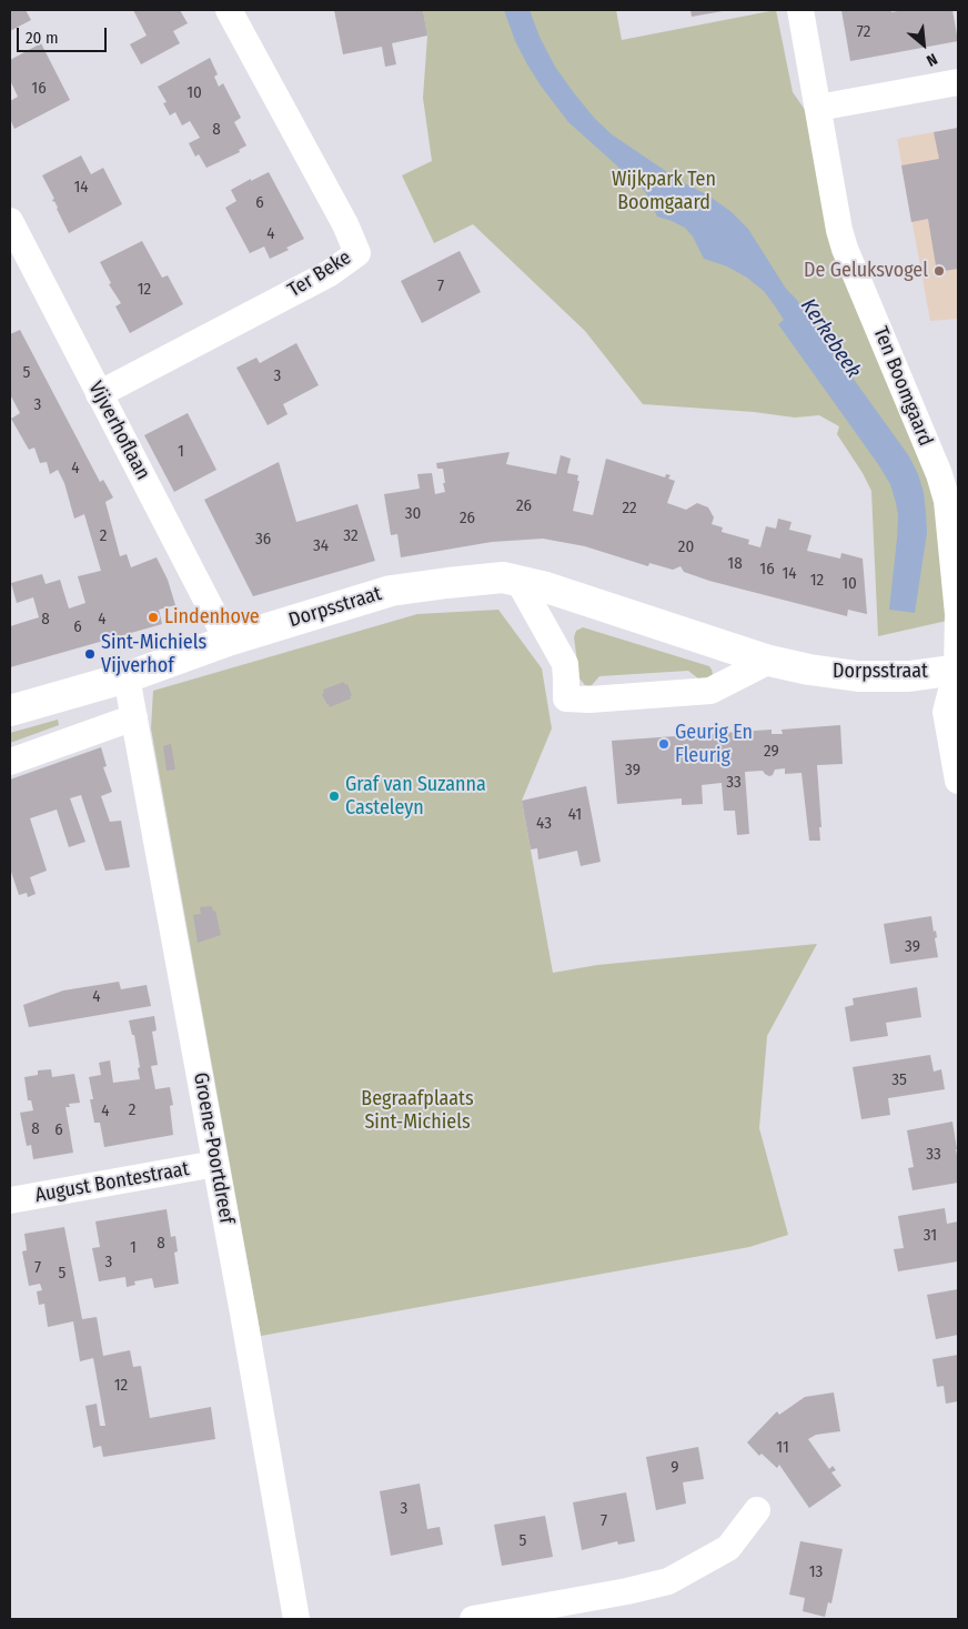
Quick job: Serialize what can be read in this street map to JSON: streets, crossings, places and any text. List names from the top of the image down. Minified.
{"streets":{"street":["Ter Beke","Ten Boomgaard","Vijverhoflaan","Dorpsstraat","Groene-Poortdreef","August Bontestraat"]},"crossings":[["Ter Beke","Vijverhoflaan"],["Ten Boomgaard","Dorpsstraat"],["Vijverhoflaan","Dorpsstraat"],["Dorpsstraat","Groene-Poortdreef"],["Groene-Poortdreef","August Bontestraat"]],"water":["Kerkebeek"],"parks":["Wijkpark Ten Boomgaard","Begraafplaats Sint-Michiels"],"places":["De Geluksvogel","Lindenhove","Sint-Michiels Vijverhof","Geurig En Fleurig","Graf van Suzanna Casteleyn"],"house_numbers":["72","16","10","8","14","6","4","7","12","5","3","3","1","4","26","22","30","26","2","32","36","34","20","18","16","14","12","10","8","4","6","29","39","33","41","43","39","4","35","2","4","8","6","33","31","8","1","3","7","5","12","11","9","3","7","5","13"],"scale_bar":"20 m","north":"bottom right"}
